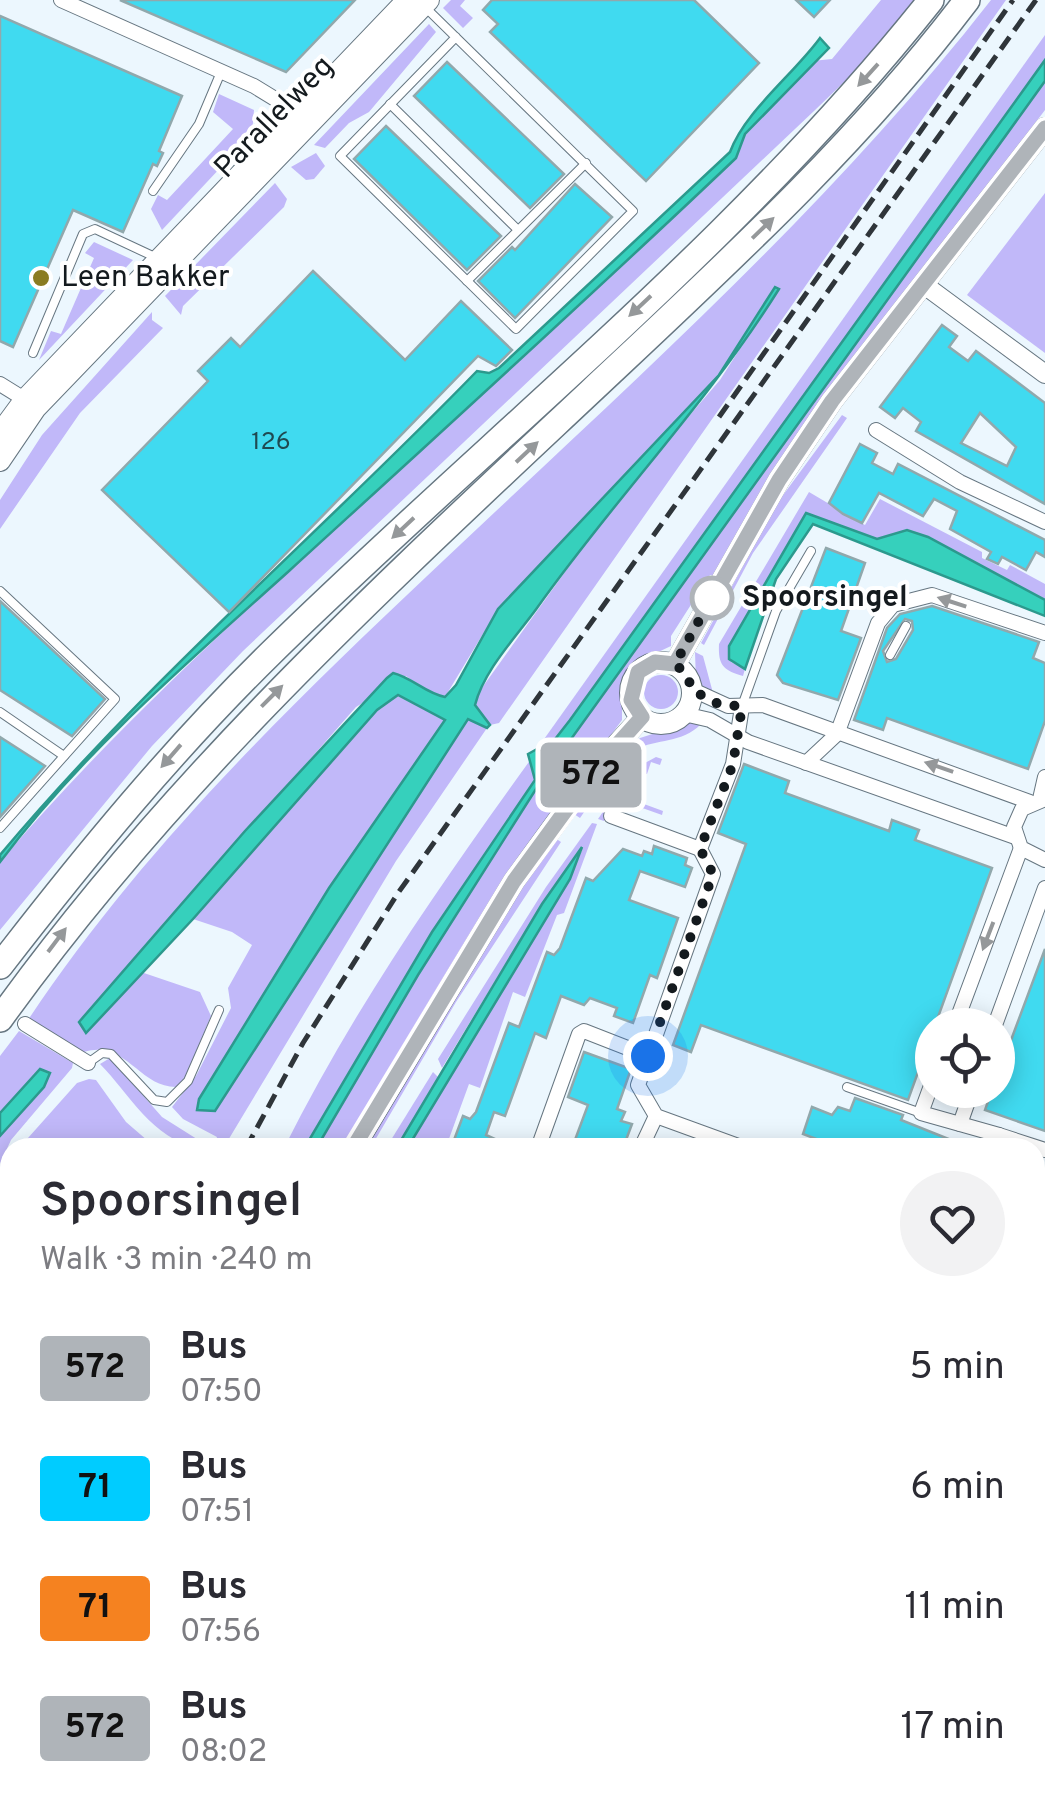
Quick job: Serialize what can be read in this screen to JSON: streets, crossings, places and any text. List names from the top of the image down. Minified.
{"streets":{"main road":["Parallelweg"]},"places":["Leen Bakker","Spoorsingel"],"lines":["bus line 572"],"house_numbers":["126"],"page":{"on_map":"572","heading":["Spoorsingel","Walk · 3 min · 240 m"],"list":[{"mark":"572","name":"Bus","note":"07:50","value":"5 min"},{"mark":"71","name":"Bus","note":"07:51","value":"6 min"},{"mark":"71","name":"Bus","note":"07:56","value":"11 min"},{"mark":"572","name":"Bus","note":"08:02","value":"17 min"}]}}
